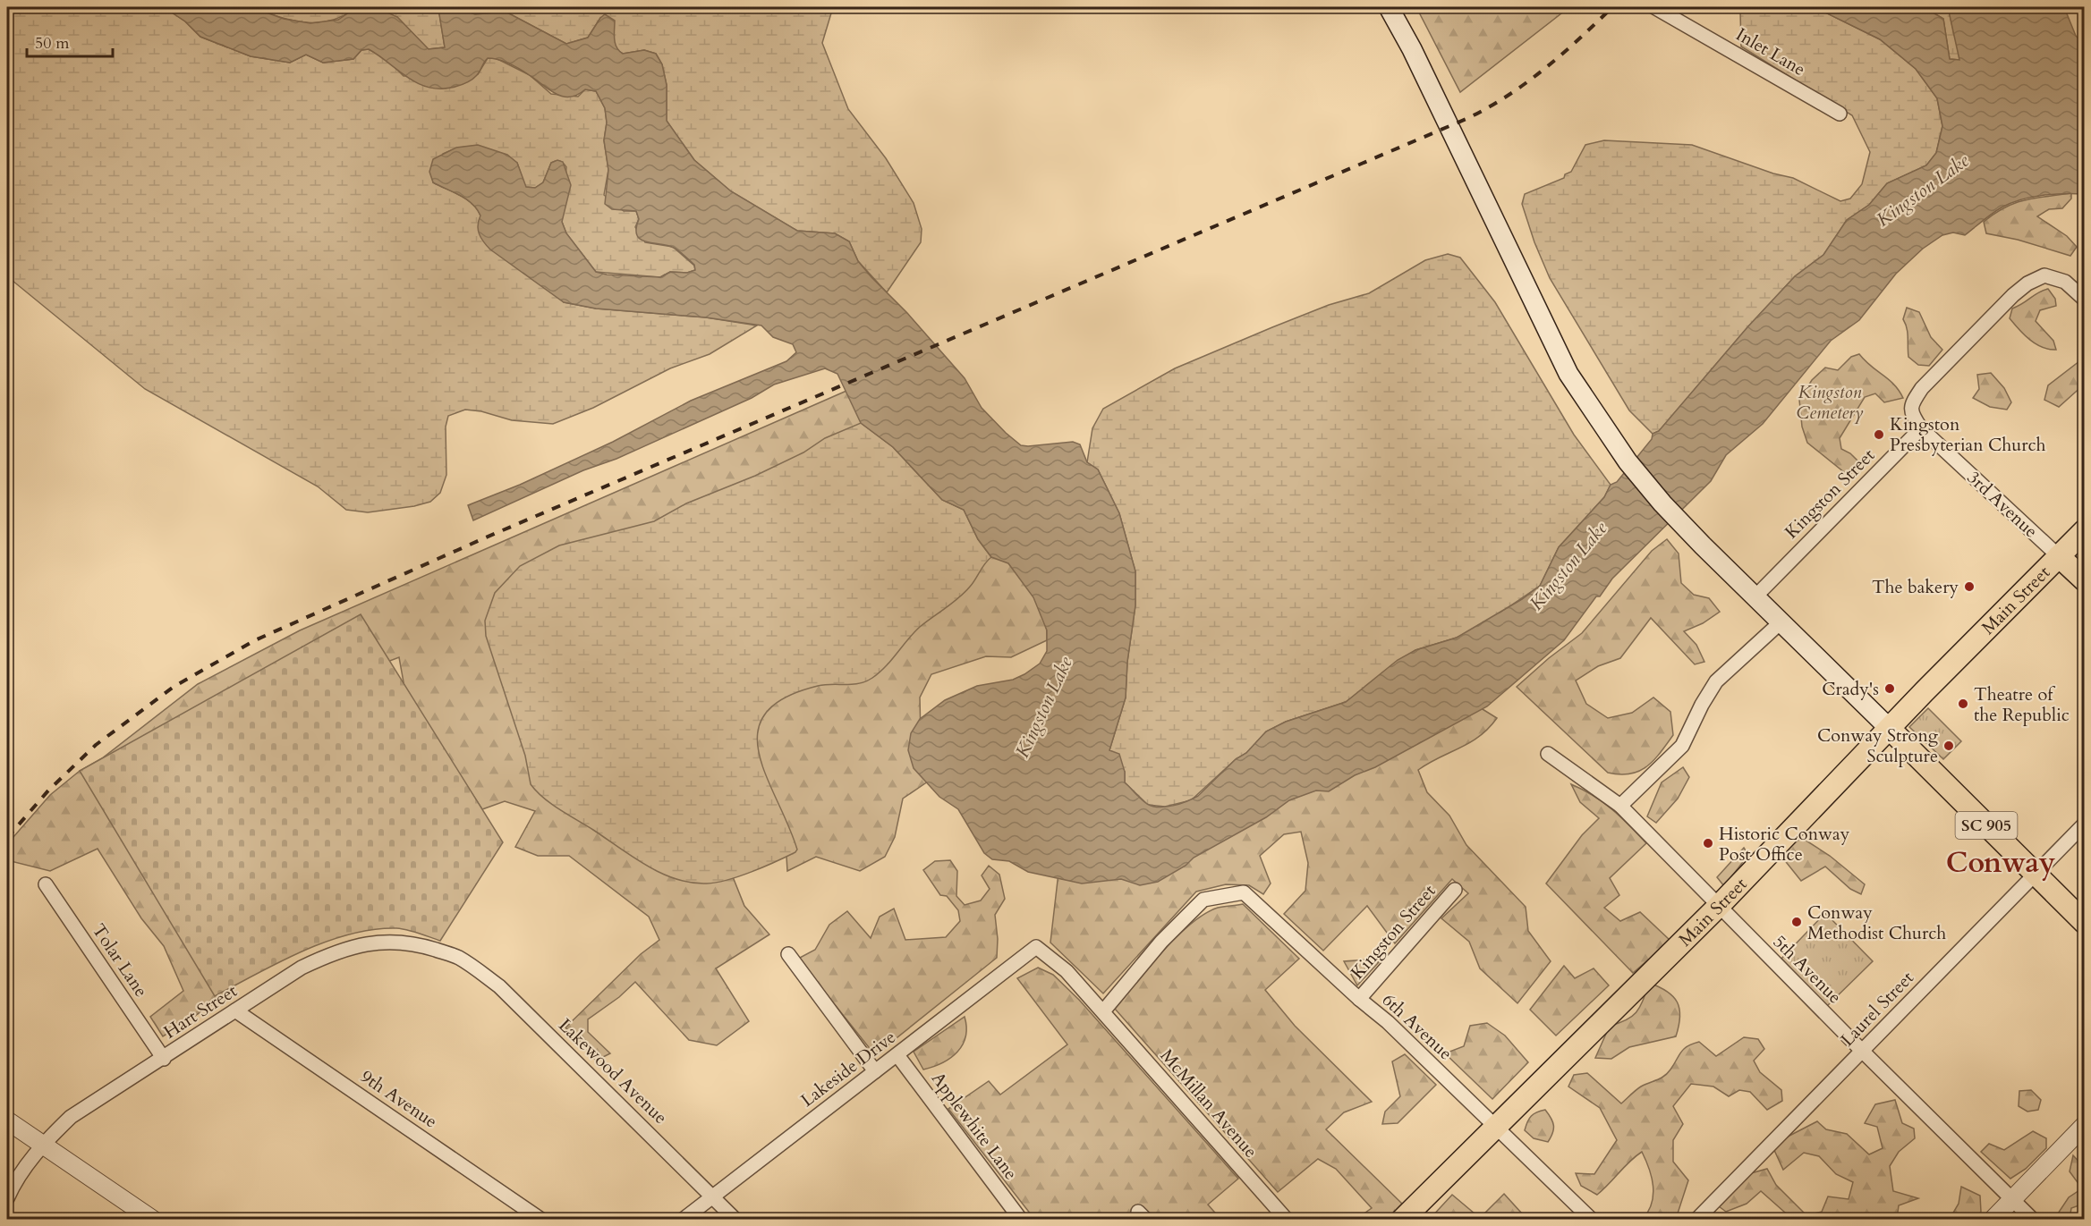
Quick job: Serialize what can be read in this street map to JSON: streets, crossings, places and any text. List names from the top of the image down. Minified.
{"streets":{"main road":["3rd Avenue","Main Street","SC 905"],"street":["Inlet Lane","Kingston Street","Tolar Lane","5th Avenue","Laurel Street","Hart Street","6th Avenue","Lakeside Drive","Lakewood Avenue","9th Avenue","McMillan Avenue","Applewhite Lane"]},"crossings":[["Kingston Street","3rd Avenue"],["Kingston Street","SC 905"],["Kingston Street","6th Avenue"],["3rd Avenue","Main Street"],["Main Street","SC 905"],["Main Street","5th Avenue"],["Main Street","6th Avenue"],["SC 905","Laurel Street"],["Tolar Lane","Hart Street"],["5th Avenue","Laurel Street"],["Hart Street","Lakewood Avenue"],["Hart Street","9th Avenue"],["6th Avenue","McMillan Avenue"],["Lakeside Drive","Lakewood Avenue"],["Lakeside Drive","McMillan Avenue"],["Lakeside Drive","Applewhite Lane"]],"districts":["Conway"],"water":["Kingston Lake"],"parks":["Kingston Cemetery"],"places":["Kingston Presbyterian Church","The bakery","Crady's","Theatre of the Republic","Conway Strong Sculpture","Historic Conway Post Office","Conway Methodist Church"],"scale_bar":"50 m"}
